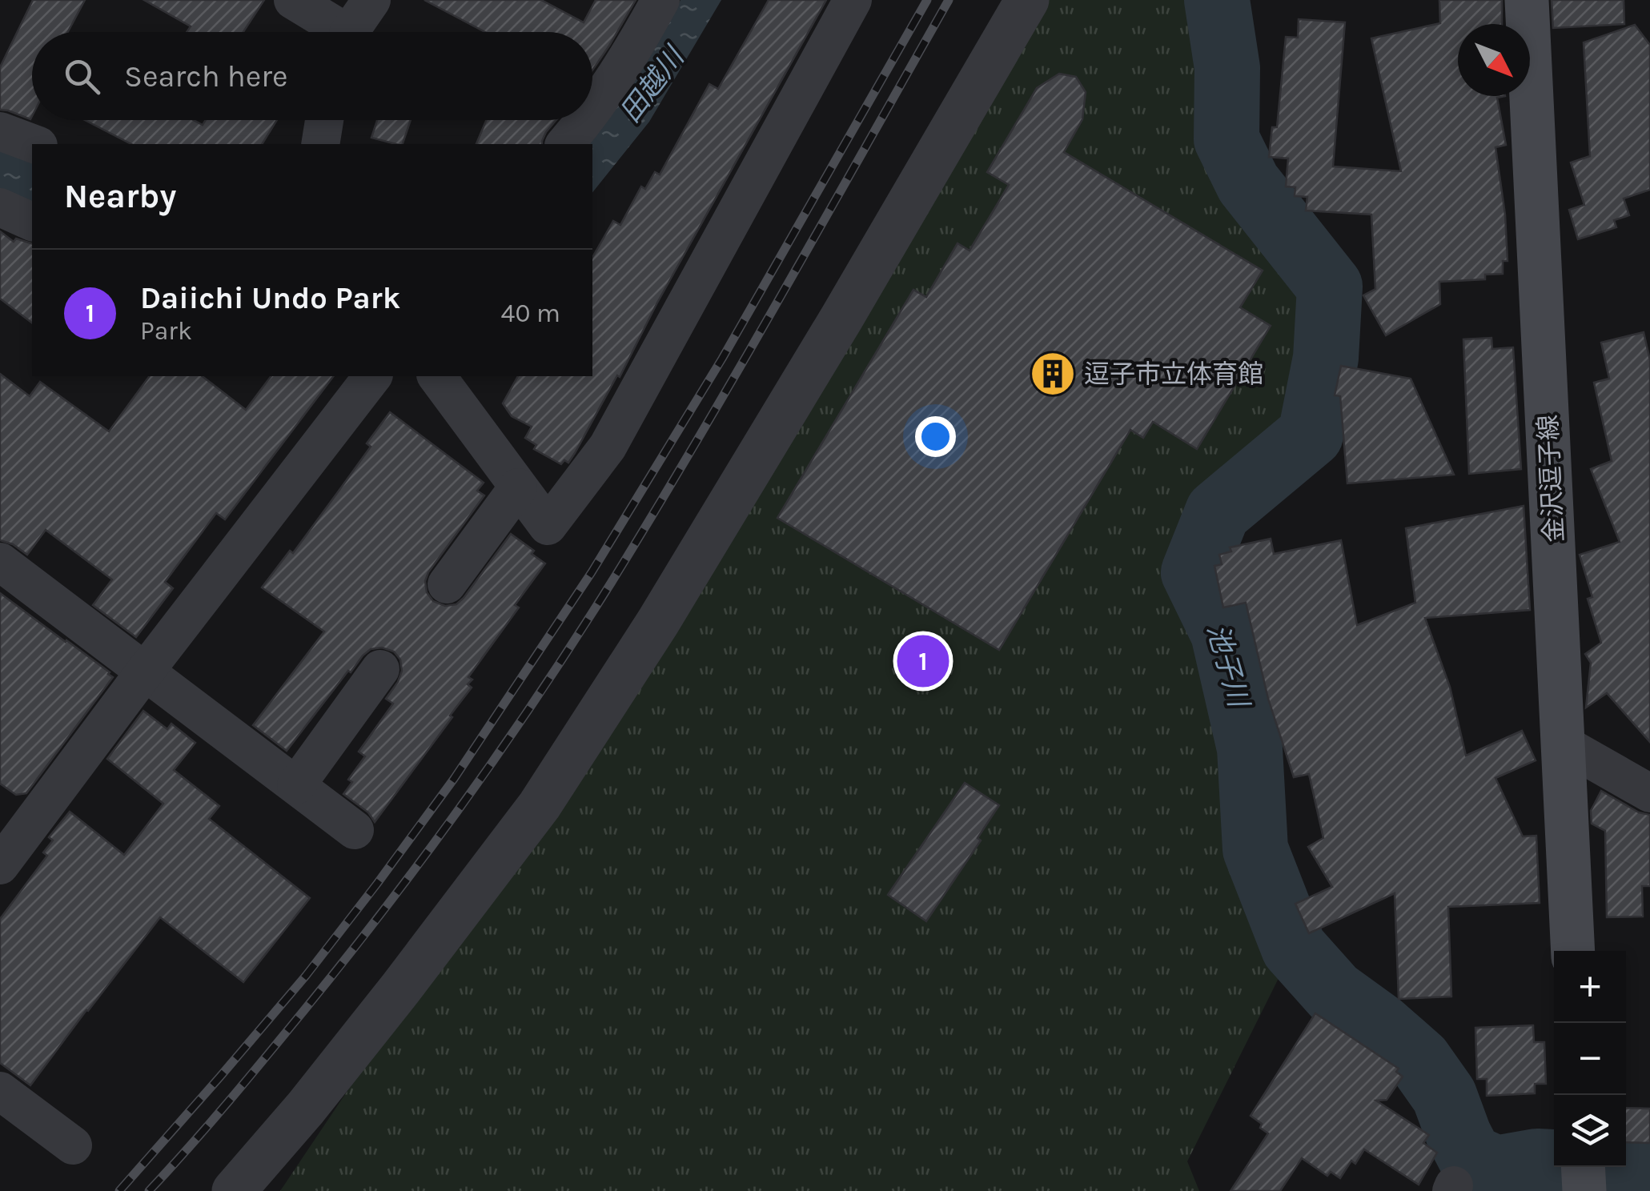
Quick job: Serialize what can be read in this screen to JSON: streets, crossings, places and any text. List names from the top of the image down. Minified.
{"streets":{"main road":["金沢逗子線"]},"water":["田越川","池子川"],"places":{"building":["逗子市立体育館"]},"north":"bottom right","page":{"search":"Search here","heading":"Nearby","list":[{"mark":"1","name":"Daiichi Undo Park","note":"Park","value":"40 m"}],"pins":"1","map_buttons":["+","−"]}}
